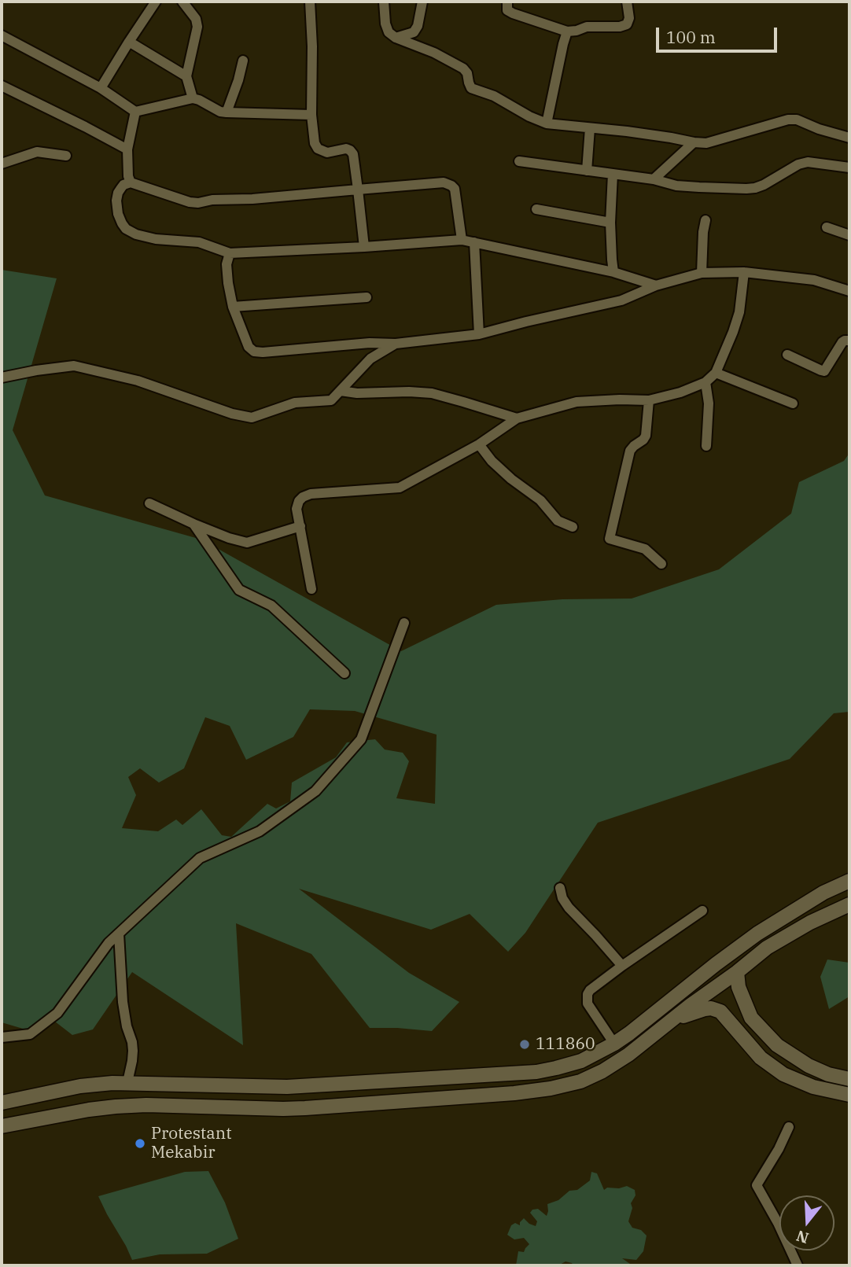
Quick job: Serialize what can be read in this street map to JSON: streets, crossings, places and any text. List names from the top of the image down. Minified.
{"places":["111860","Protestant Mekabir"],"scale_bar":"100 m","north":"bottom"}
